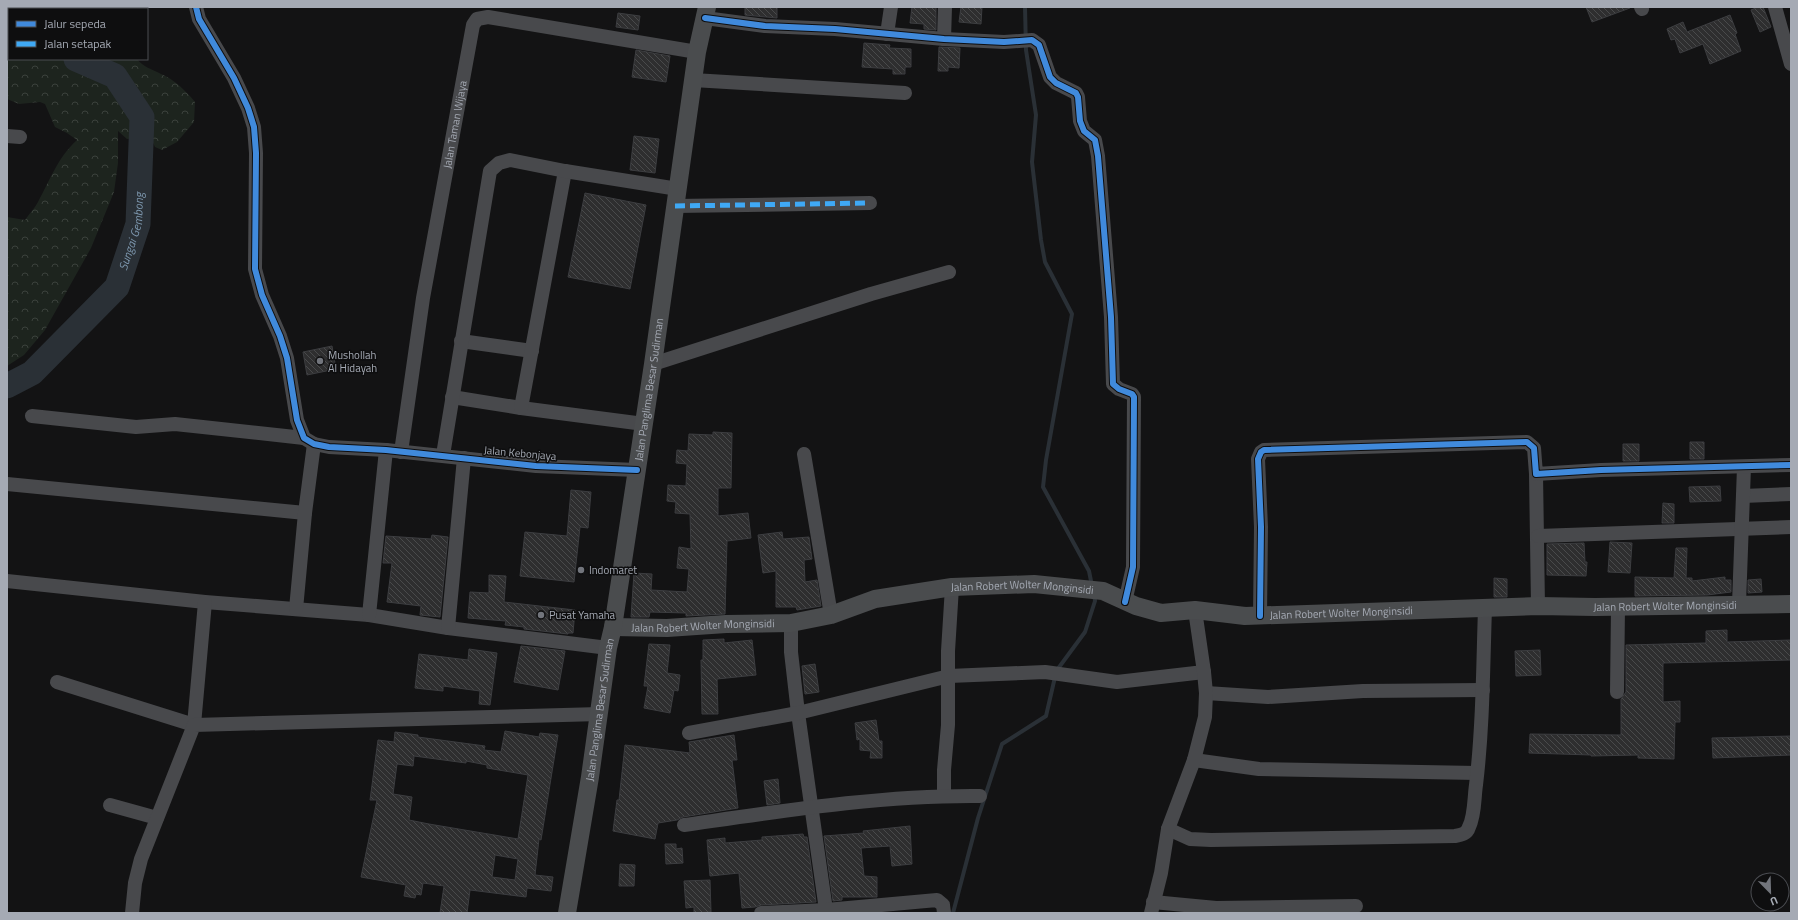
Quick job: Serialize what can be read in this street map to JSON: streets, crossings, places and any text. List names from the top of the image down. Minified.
{"streets":{"main road":["Jalan Panglima Besar Sudirman","Jalan Robert Wolter Monginsidi"],"street":["Jalan Taman Wijaya","Jalan Kebonjaya"]},"crossings":[["Jalan Taman Wijaya","Jalan Panglima Besar Sudirman"],["Jalan Taman Wijaya","Jalan Kebonjaya"],["Jalan Panglima Besar Sudirman","Jalan Kebonjaya"],["Jalan Panglima Besar Sudirman","Jalan Robert Wolter Monginsidi"]],"water":["Sungai Gembong"],"places":["Mushollah Al Hidayah","Indomaret","Pusat Yamaha"],"legend":["Jalur sepeda","Jalan setapak"],"north":"bottom right"}
